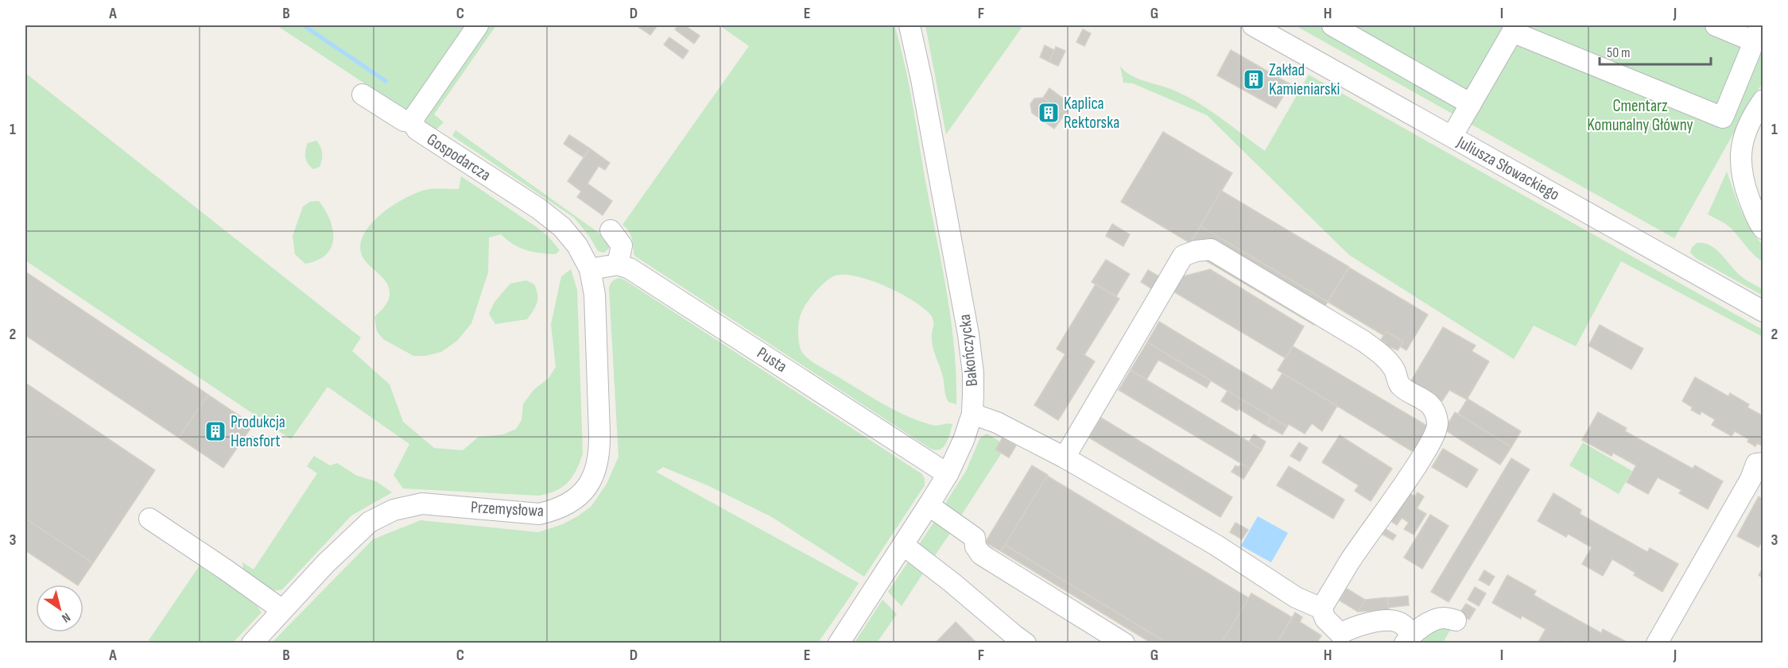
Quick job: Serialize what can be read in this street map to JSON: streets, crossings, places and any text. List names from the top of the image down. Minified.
{"streets":{"street":["Gospodarcza","Juliusza Słowackiego","Bakończycka","Pusta","Przemysłowa"]},"crossings":[["Gospodarcza","Przemysłowa"],["Bakończycka","Pusta"]],"parks":["Cmentarz Komunalny Główny"],"places":{"building":["Zakład Kamieniarski","Kaplica Rektorska","Produkcja Hensfort"]},"scale_bar":"50 m","north":"bottom right","grid":{"columns":["A","B","C","D","E","F","G","H","I","J"],"rows":["1","2","3"]}}
